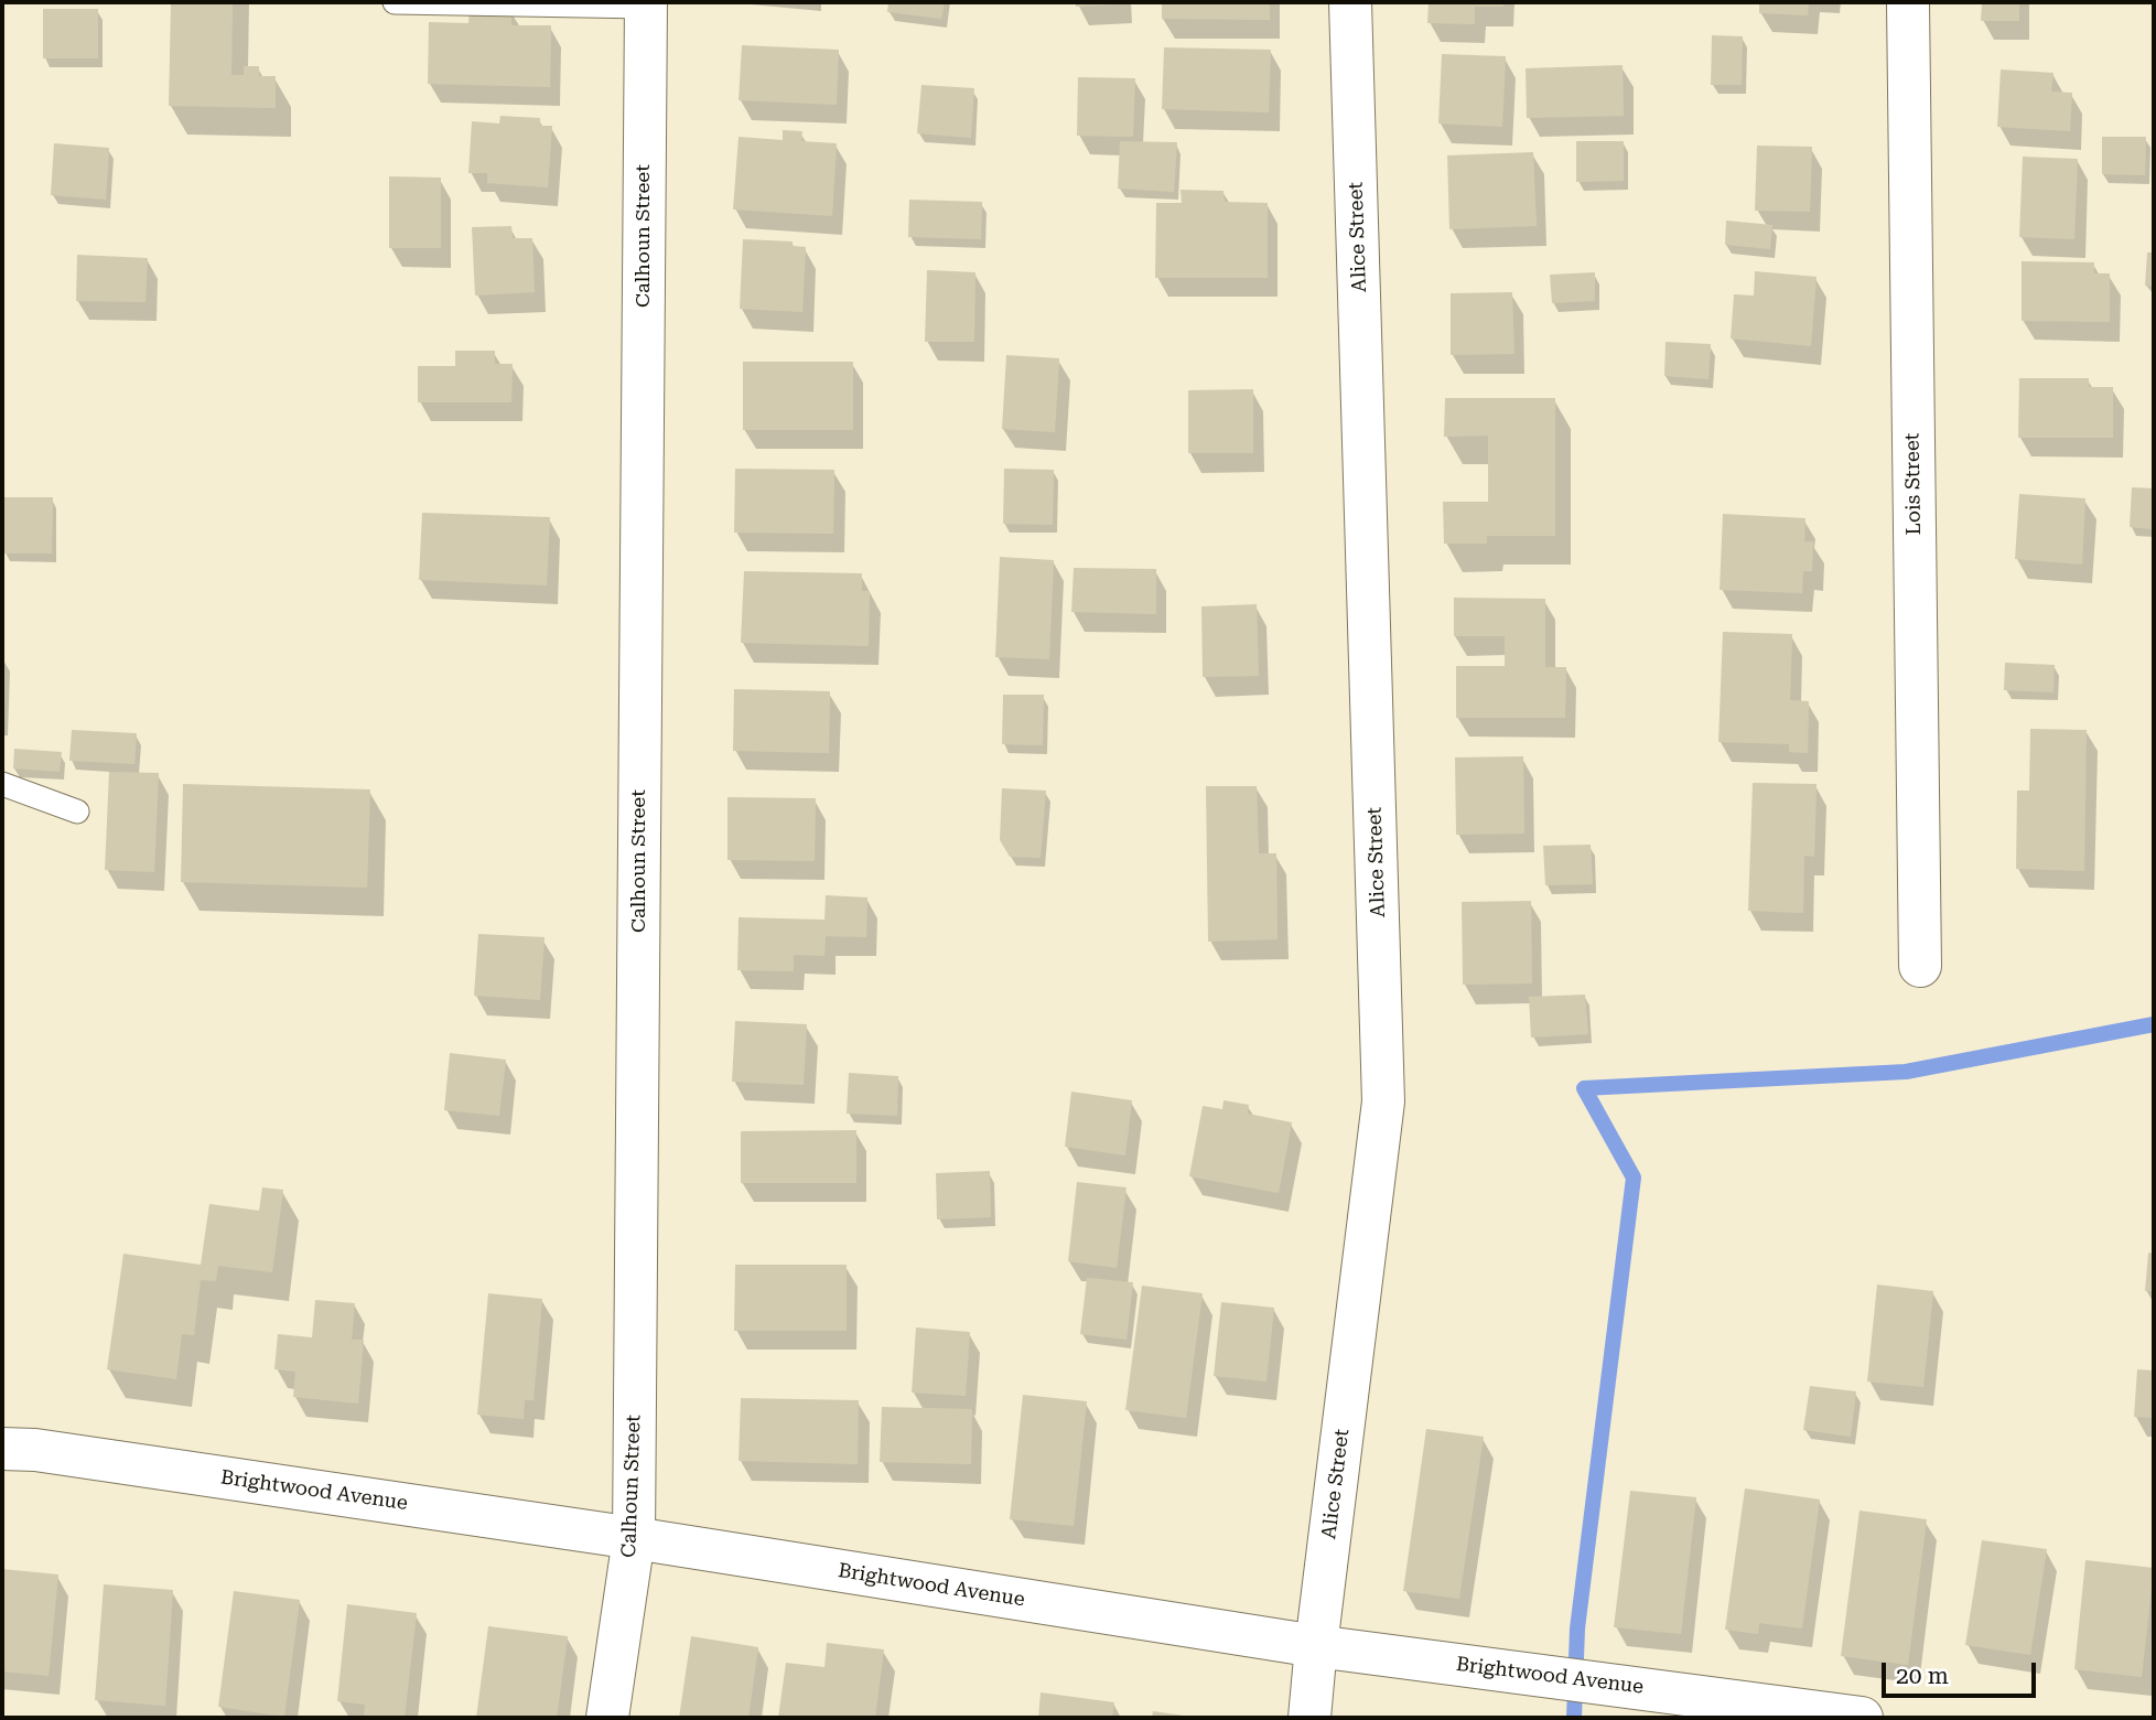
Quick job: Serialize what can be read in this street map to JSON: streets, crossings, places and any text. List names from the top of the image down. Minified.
{"streets":{"street":["Calhoun Street","Alice Street","Lois Street","Brightwood Avenue"]},"crossings":[["Calhoun Street","Brightwood Avenue"],["Alice Street","Brightwood Avenue"]],"scale_bar":"20 m"}
